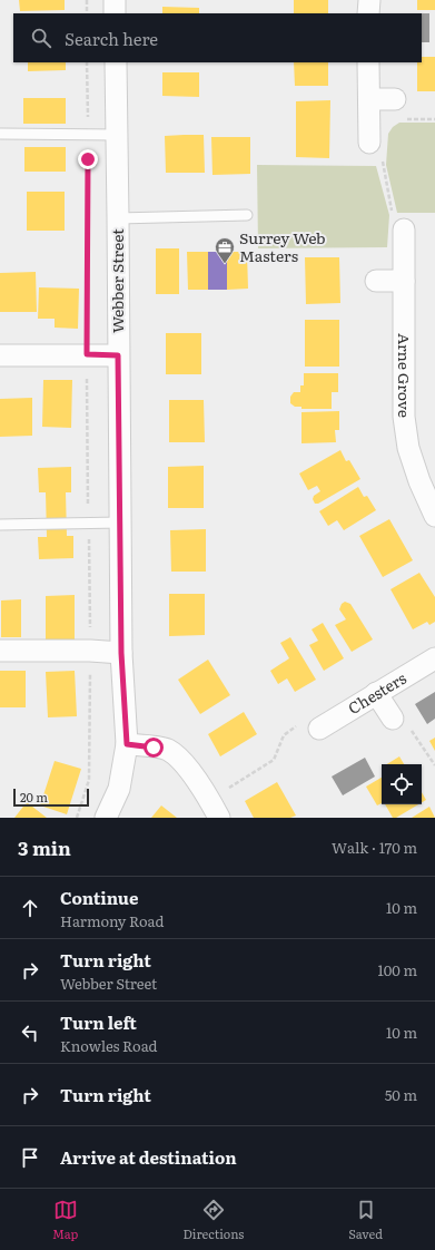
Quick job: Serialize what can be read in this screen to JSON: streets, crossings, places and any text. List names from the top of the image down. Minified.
{"streets":{"street":["Webber Street","Arne Grove","Chesters"]},"places":{"office":["Surrey Web Masters"]},"scale_bar":"20 m","page":{"search":"Search here","scale":"20 m","heading":["3 min","Walk · 170 m"],"list":[["Continue","Harmony Road","10 m"],["Turn right","Webber Street","100 m"],["Turn left","Knowles Road","10 m"],["Turn right","50 m"],"Arrive at destination"],"nav":["Map","Directions","Saved"]}}
